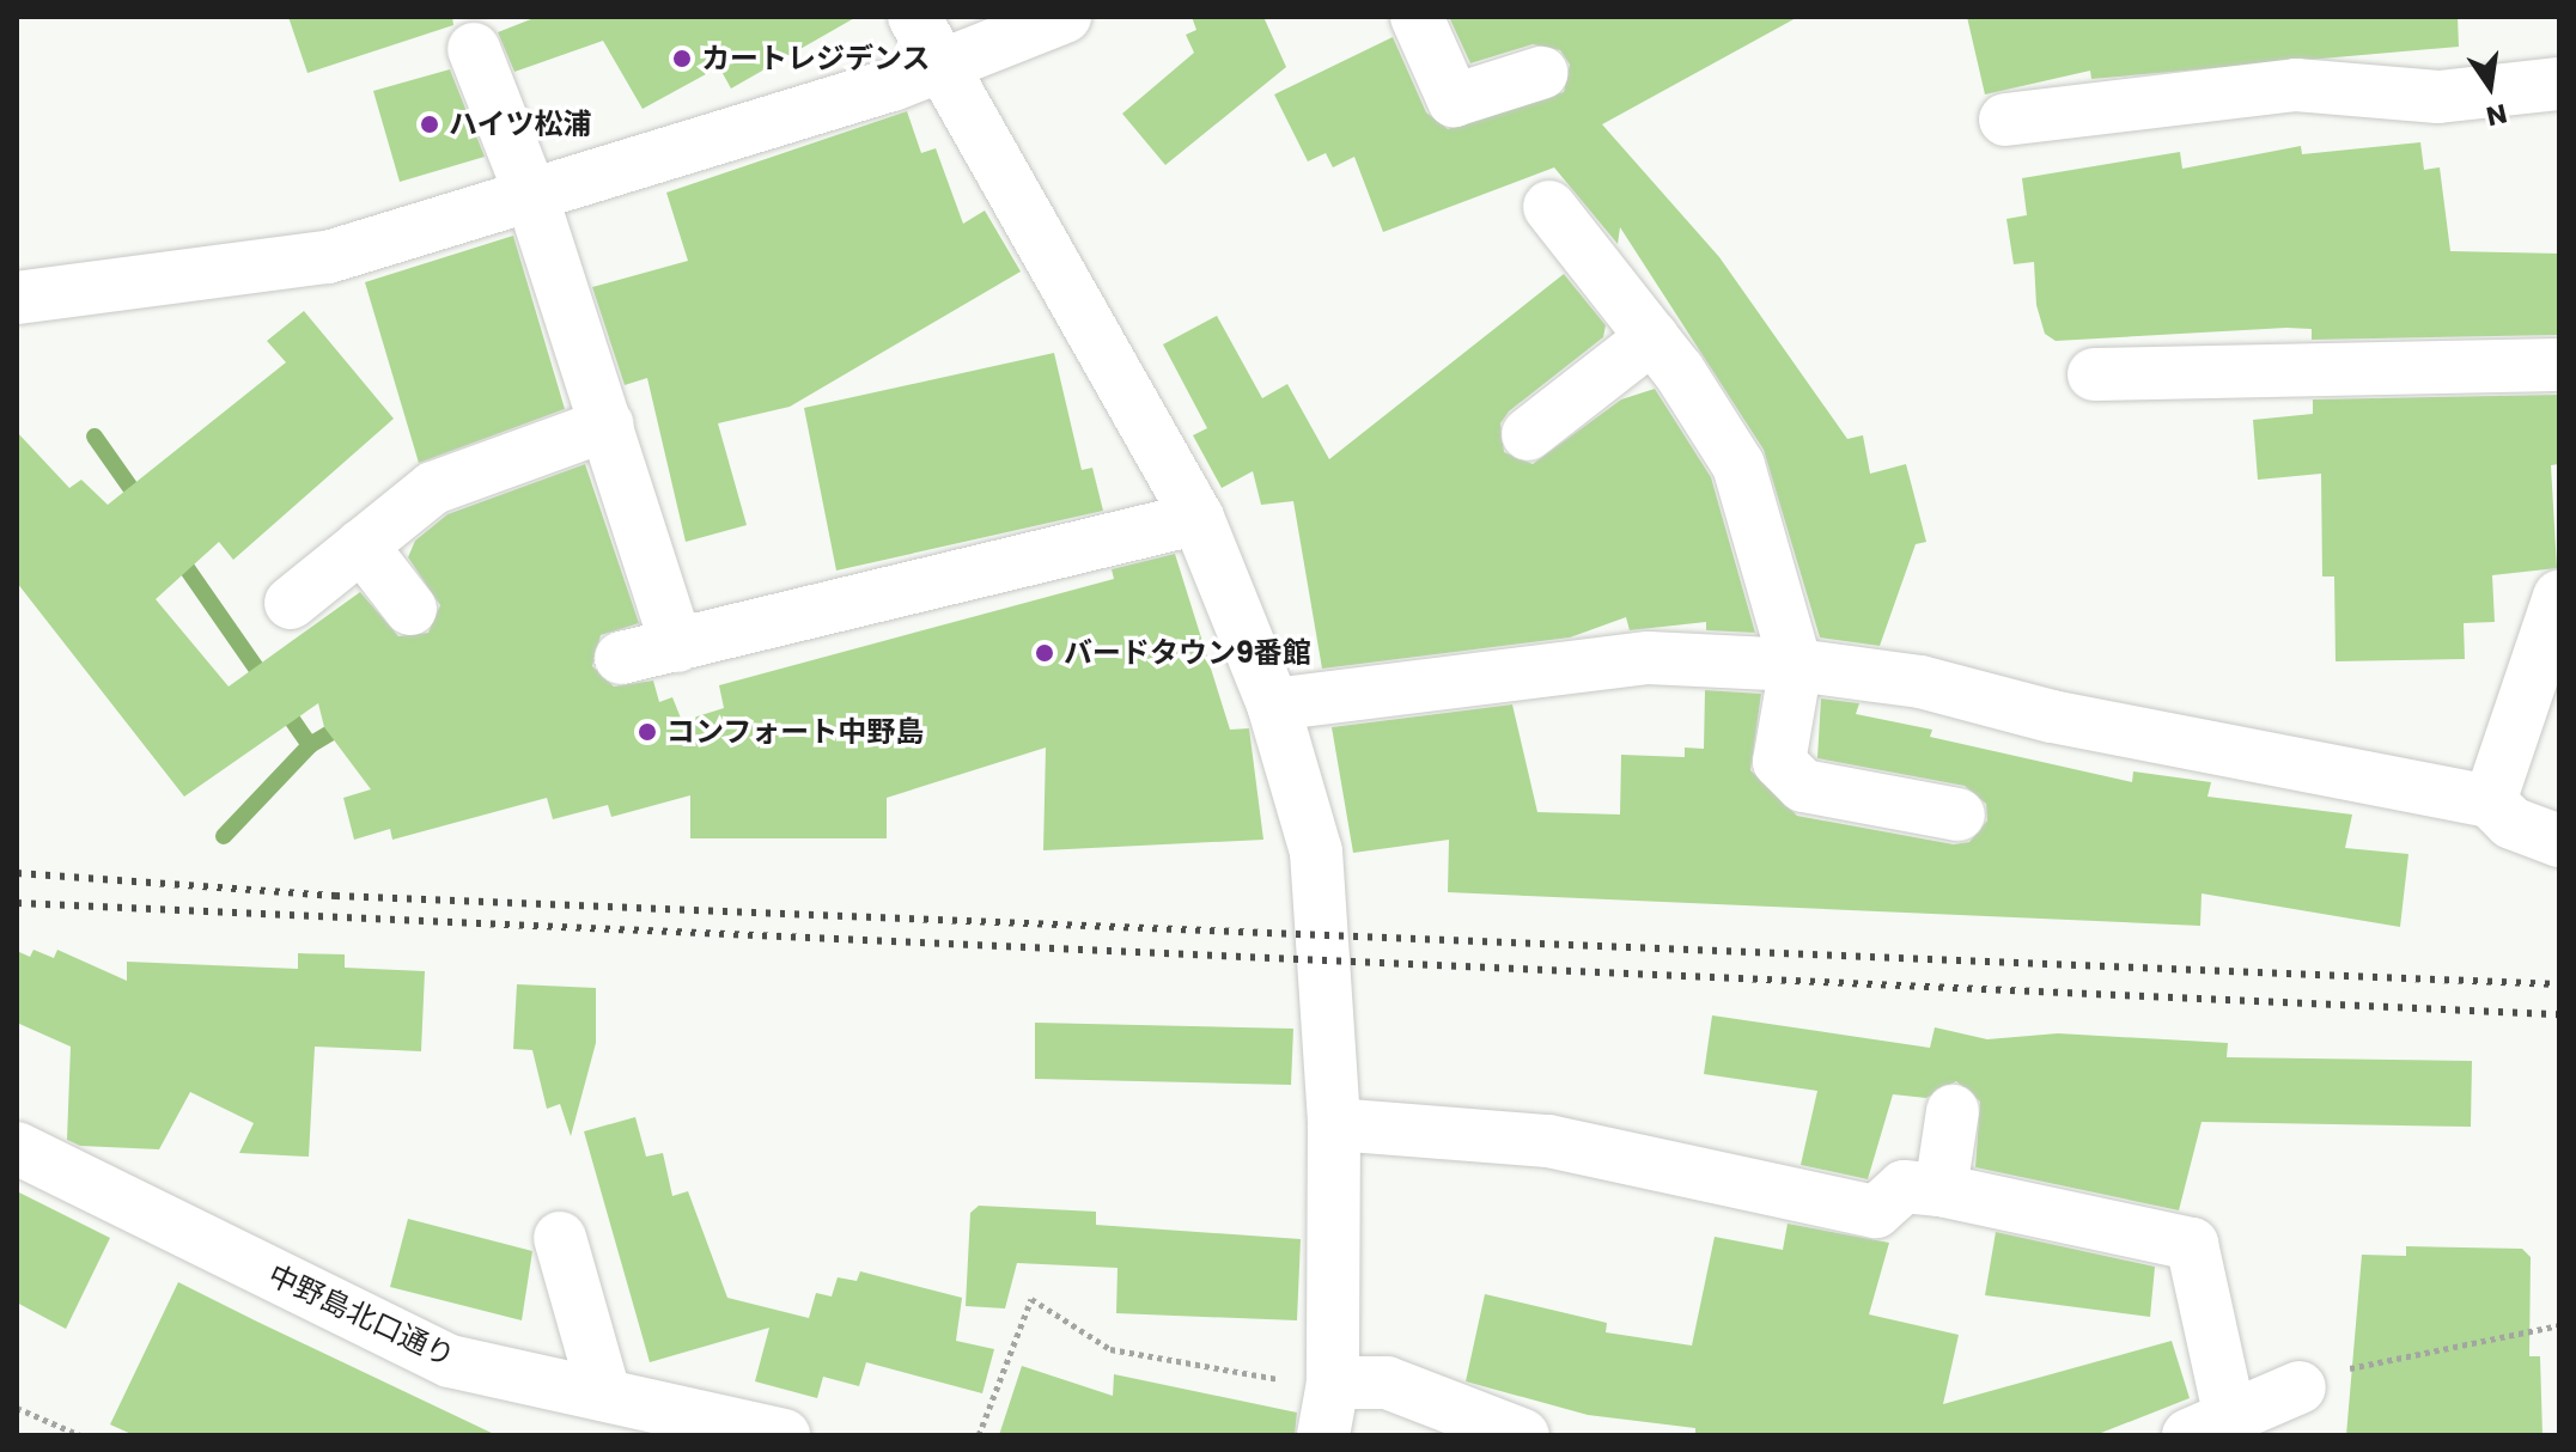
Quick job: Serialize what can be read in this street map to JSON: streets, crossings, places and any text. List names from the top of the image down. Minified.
{"streets":{"street":["中野島北口通り"]},"places":["カートレジデンス","ハイツ松浦","バードタウン9番館","コンフォート中野島"],"north":"bottom"}
